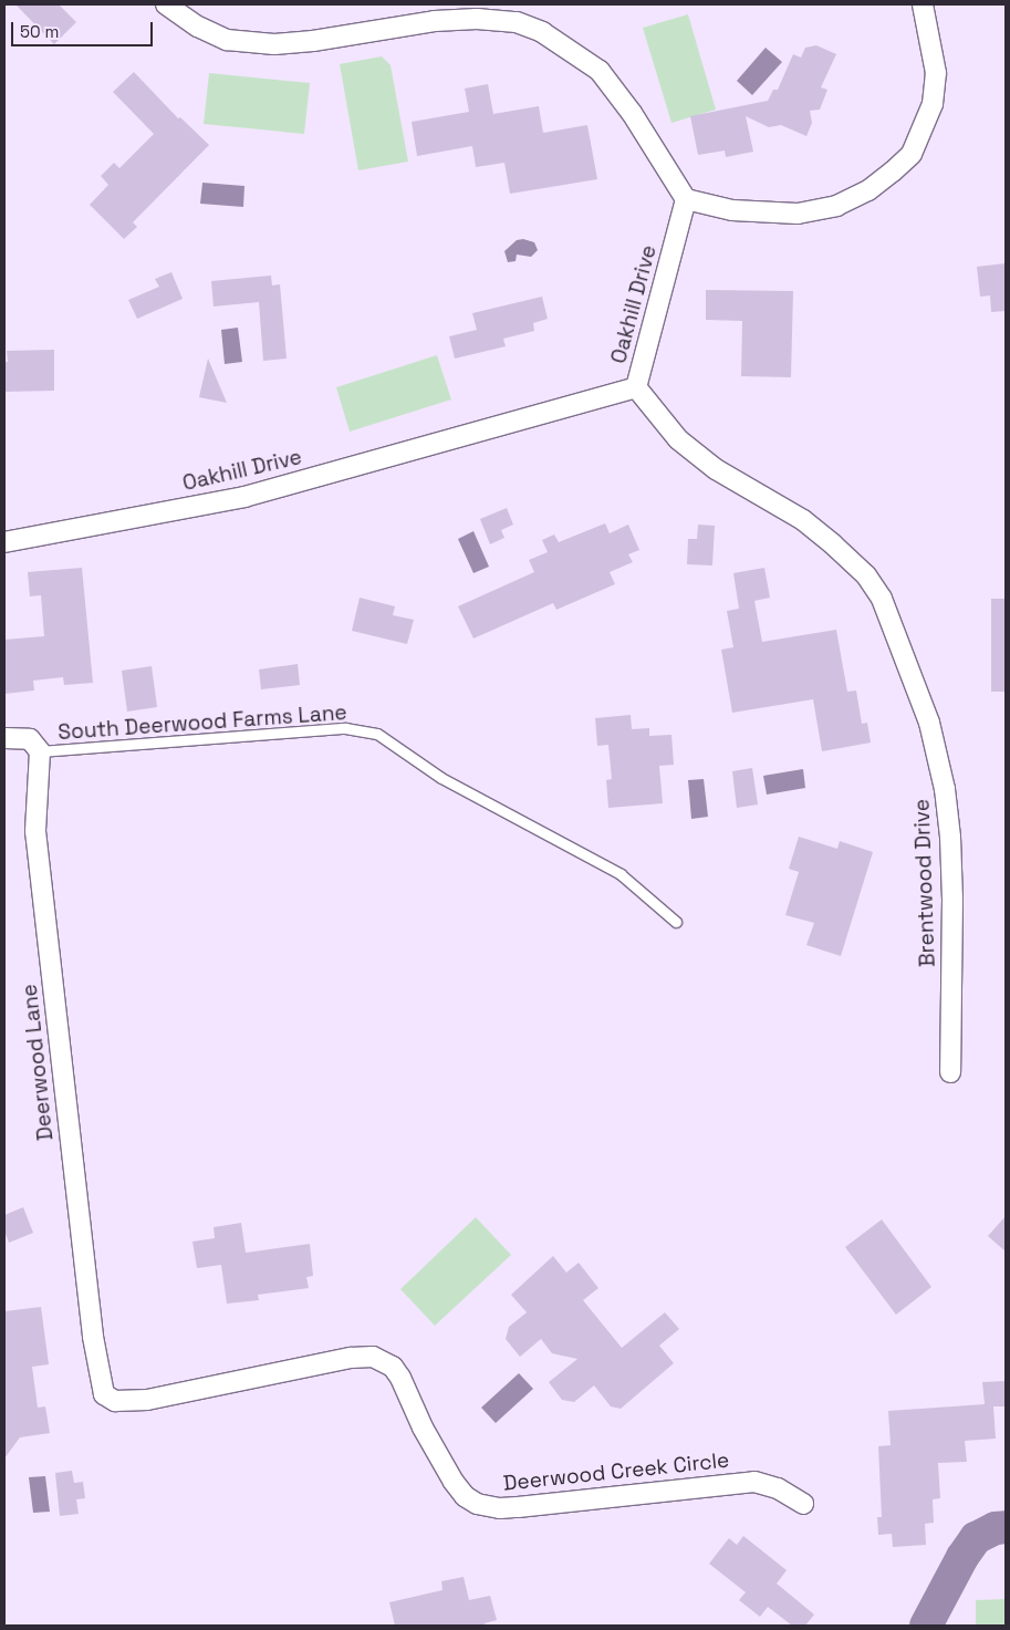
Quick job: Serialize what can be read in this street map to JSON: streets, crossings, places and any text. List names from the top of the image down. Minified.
{"streets":{"street":["Oakhill Drive","Brentwood Drive","Deerwood Lane","Deerwood Creek Circle"],"lane":["South Deerwood Farms Lane"]},"crossings":[["Oakhill Drive","Brentwood Drive"],["South Deerwood Farms Lane","Deerwood Lane"],["Deerwood Lane","Deerwood Creek Circle"]],"scale_bar":"50 m"}
